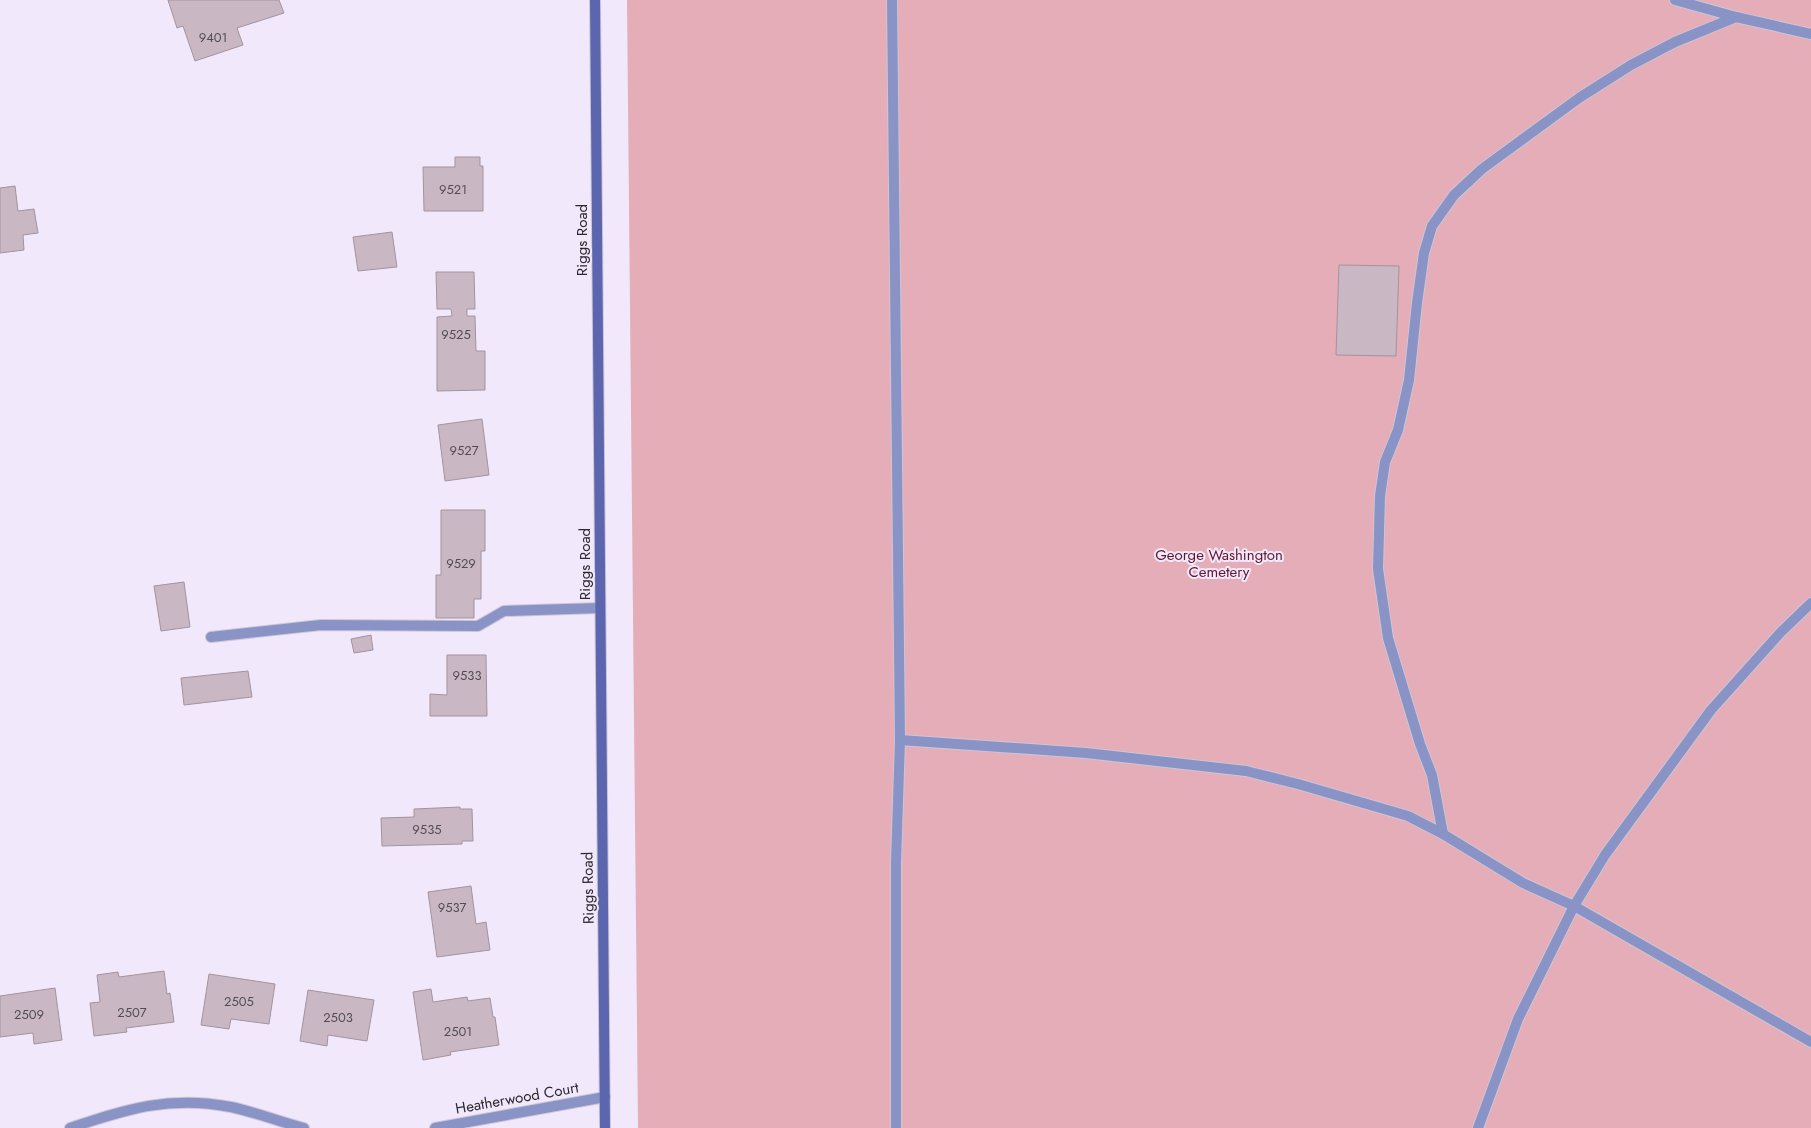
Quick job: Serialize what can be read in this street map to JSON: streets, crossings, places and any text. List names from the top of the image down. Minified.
{"streets":{"main road":["Riggs Road"],"street":["Heatherwood Court"]},"crossings":[["Riggs Road","Heatherwood Court"]],"parks":["George Washington Cemetery"],"house_numbers":["9401","9521","9525","9527","9529","9533","9535","9537","2505","2507","2509","2503","2501"]}
